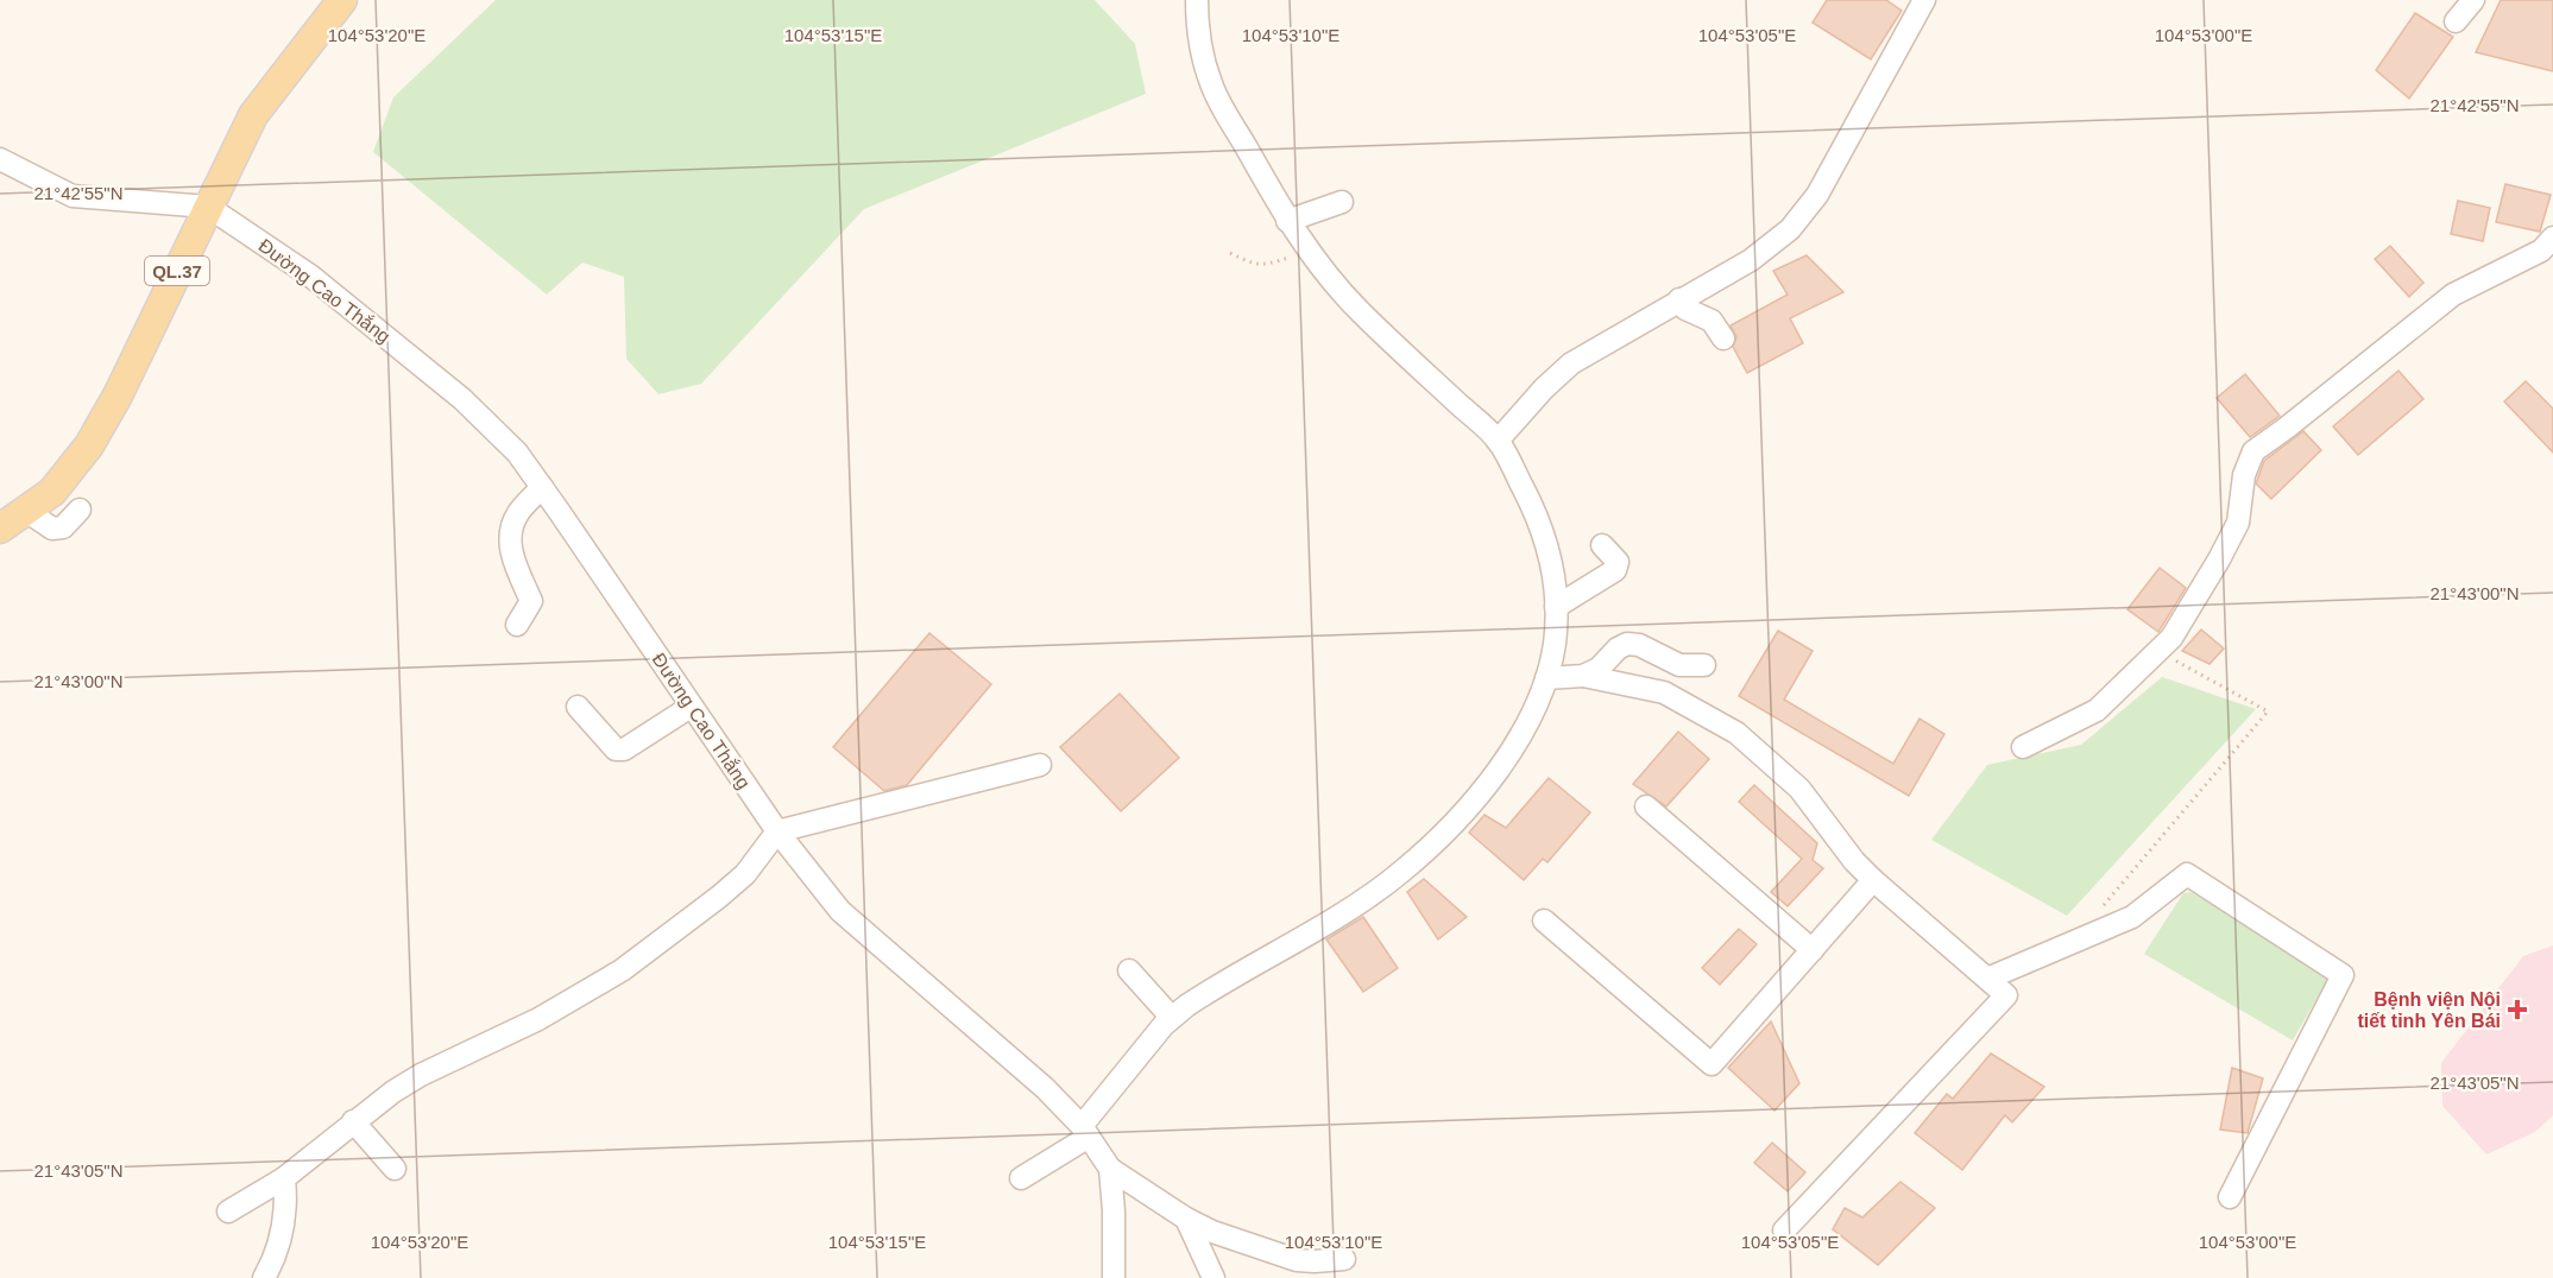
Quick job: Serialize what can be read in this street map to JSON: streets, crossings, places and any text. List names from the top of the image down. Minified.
{"streets":{"main road":["QL.37"],"street":["Đường Cao Thắng"]},"crossings":[["QL.37","Đường Cao Thắng"]],"places":{"health":["Bệnh viện Nội tiết tỉnh Yên Bái"]},"coordinates":["104°53'20\"E","104°53'15\"E","104°53'10\"E","104°53'05\"E","104°53'00\"E","21°42'55\"N","21°43'00\"N","21°43'05\"N"]}
